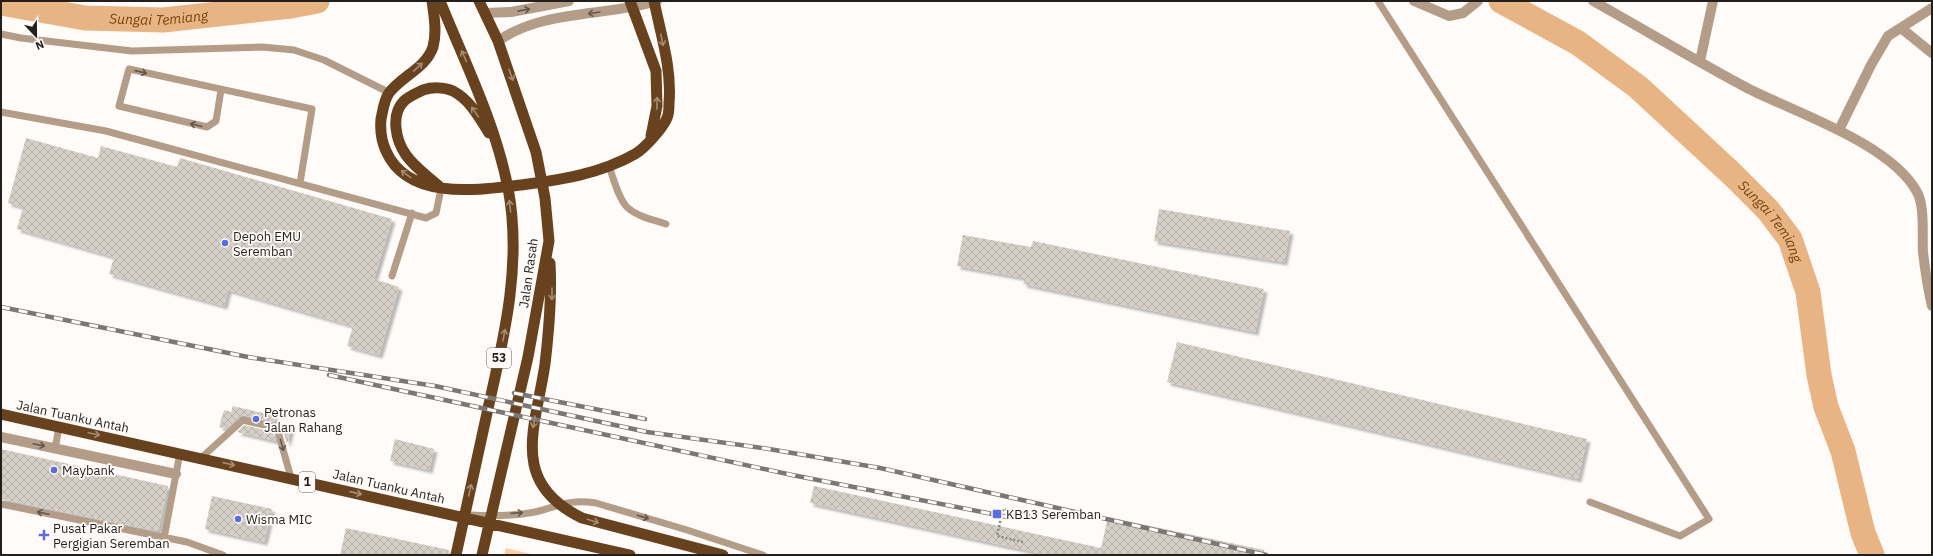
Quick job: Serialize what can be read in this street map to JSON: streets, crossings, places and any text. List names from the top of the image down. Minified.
{"streets":{"highway":["Jalan Rasah","53","Jalan Tuanku Antah","1"]},"one_way":["Jalan Tuanku Antah"],"water":["Sungai Temiang"],"places":{"other":["Depoh EMU Seremban","Petronas Jalan Rahang","Maybank","Wisma MIC"],"transit":["KB13 Seremban"],"health":["Pusat Pakar Pergigian Seremban"]},"north":"bottom"}
